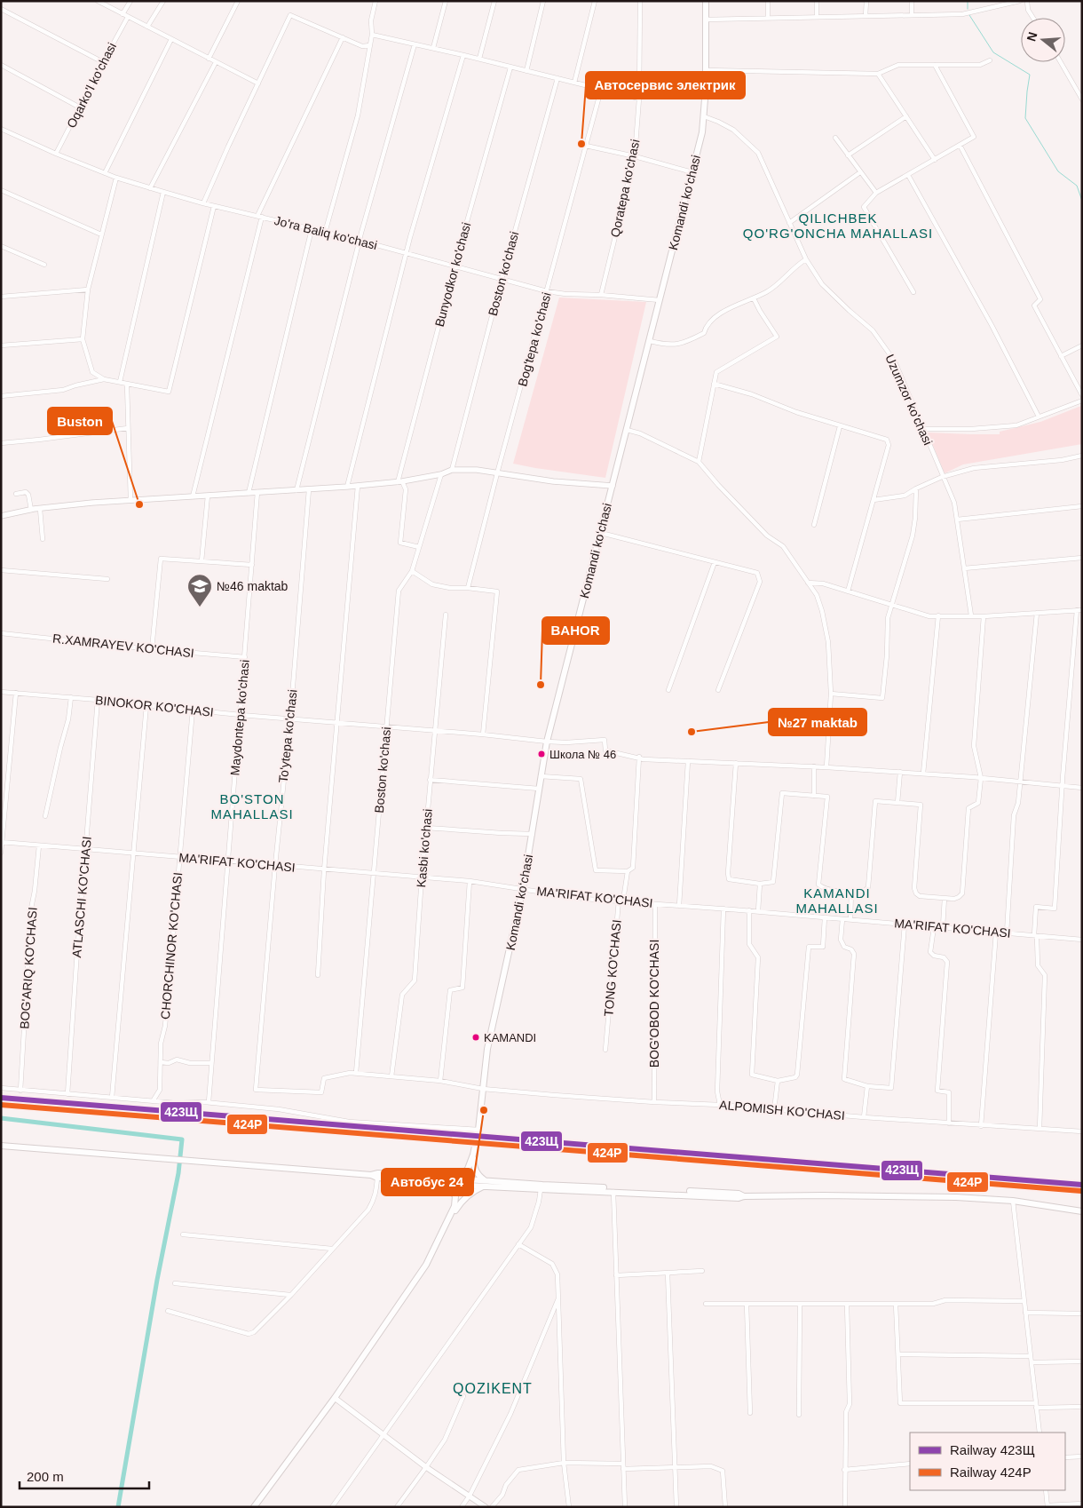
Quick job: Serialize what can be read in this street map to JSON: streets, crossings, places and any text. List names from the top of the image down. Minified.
{"streets":{"main road":["Komandi ko‘chasi"],"street":["Oqarko'l ko'chasi","Qoratepa ko'chasi","Jo'ra Baliq ko'chasi","Boston ko'chasi","Bunyodkor ko'chasi","Bog'tepa ko'chasi","Uzumzor ko'chasi","R.XAMRAYEV KO'CHASI","BINOKOR KO'CHASI","Maydontepa ko'chasi","To'ytepa ko'chasi","Kasbi ko'chasi","MA'RIFAT KO'CHASI","ATLASCHI KO'CHASI","CHORCHINOR KO'CHASI","BOG'ARIQ KO'CHASI","TONG KO'CHASI","BOG'OBOD KO'CHASI","ALPOMISH KO'CHASI"]},"crossings":[["Oqarko'l ko'chasi","Jo'ra Baliq ko'chasi"],["Qoratepa ko'chasi","Jo'ra Baliq ko'chasi"],["Komandi ko‘chasi","Jo'ra Baliq ko'chasi"],["Komandi ko‘chasi","Uzumzor ko'chasi"],["Komandi ko‘chasi","BINOKOR KO'CHASI"],["Komandi ko‘chasi","MA'RIFAT KO'CHASI"],["Komandi ko‘chasi","ALPOMISH KO'CHASI"],["Jo'ra Baliq ko'chasi","Boston ko'chasi"],["Jo'ra Baliq ko'chasi","Bunyodkor ko'chasi"],["Jo'ra Baliq ko'chasi","Bog'tepa ko'chasi"],["Boston ko'chasi","BINOKOR KO'CHASI"],["Boston ko'chasi","MA'RIFAT KO'CHASI"],["Boston ko'chasi","ALPOMISH KO'CHASI"],["R.XAMRAYEV KO'CHASI","Maydontepa ko'chasi"],["BINOKOR KO'CHASI","Maydontepa ko'chasi"],["BINOKOR KO'CHASI","To'ytepa ko'chasi"],["BINOKOR KO'CHASI","Kasbi ko'chasi"],["BINOKOR KO'CHASI","ATLASCHI KO'CHASI"],["BINOKOR KO'CHASI","CHORCHINOR KO'CHASI"],["BINOKOR KO'CHASI","TONG KO'CHASI"],["Maydontepa ko'chasi","MA'RIFAT KO'CHASI"],["To'ytepa ko'chasi","MA'RIFAT KO'CHASI"],["To'ytepa ko'chasi","ALPOMISH KO'CHASI"],["Kasbi ko'chasi","MA'RIFAT KO'CHASI"],["Kasbi ko'chasi","ALPOMISH KO'CHASI"],["MA'RIFAT KO'CHASI","ATLASCHI KO'CHASI"],["MA'RIFAT KO'CHASI","CHORCHINOR KO'CHASI"],["MA'RIFAT KO'CHASI","BOG'ARIQ KO'CHASI"],["MA'RIFAT KO'CHASI","TONG KO'CHASI"],["MA'RIFAT KO'CHASI","BOG'OBOD KO'CHASI"],["BOG'OBOD KO'CHASI","ALPOMISH KO'CHASI"]],"districts":["QILICHBEK QO'RG'ONCHA MAHALLASI","BO'STON MAHALLASI","KAMANDI MAHALLASI","QOZIKENT"],"places":{"other":["Автосервис электрик","Buston","BAHOR","№27 maktab","Школа № 46","KAMANDI","Автобус 24"],"school or university":["№46 maktab"]},"lines":["rail line 423Щ","rail line 424Р"],"legend":["Railway 423Щ","Railway 424Р"],"scale_bar":"200 m","north":"left"}
